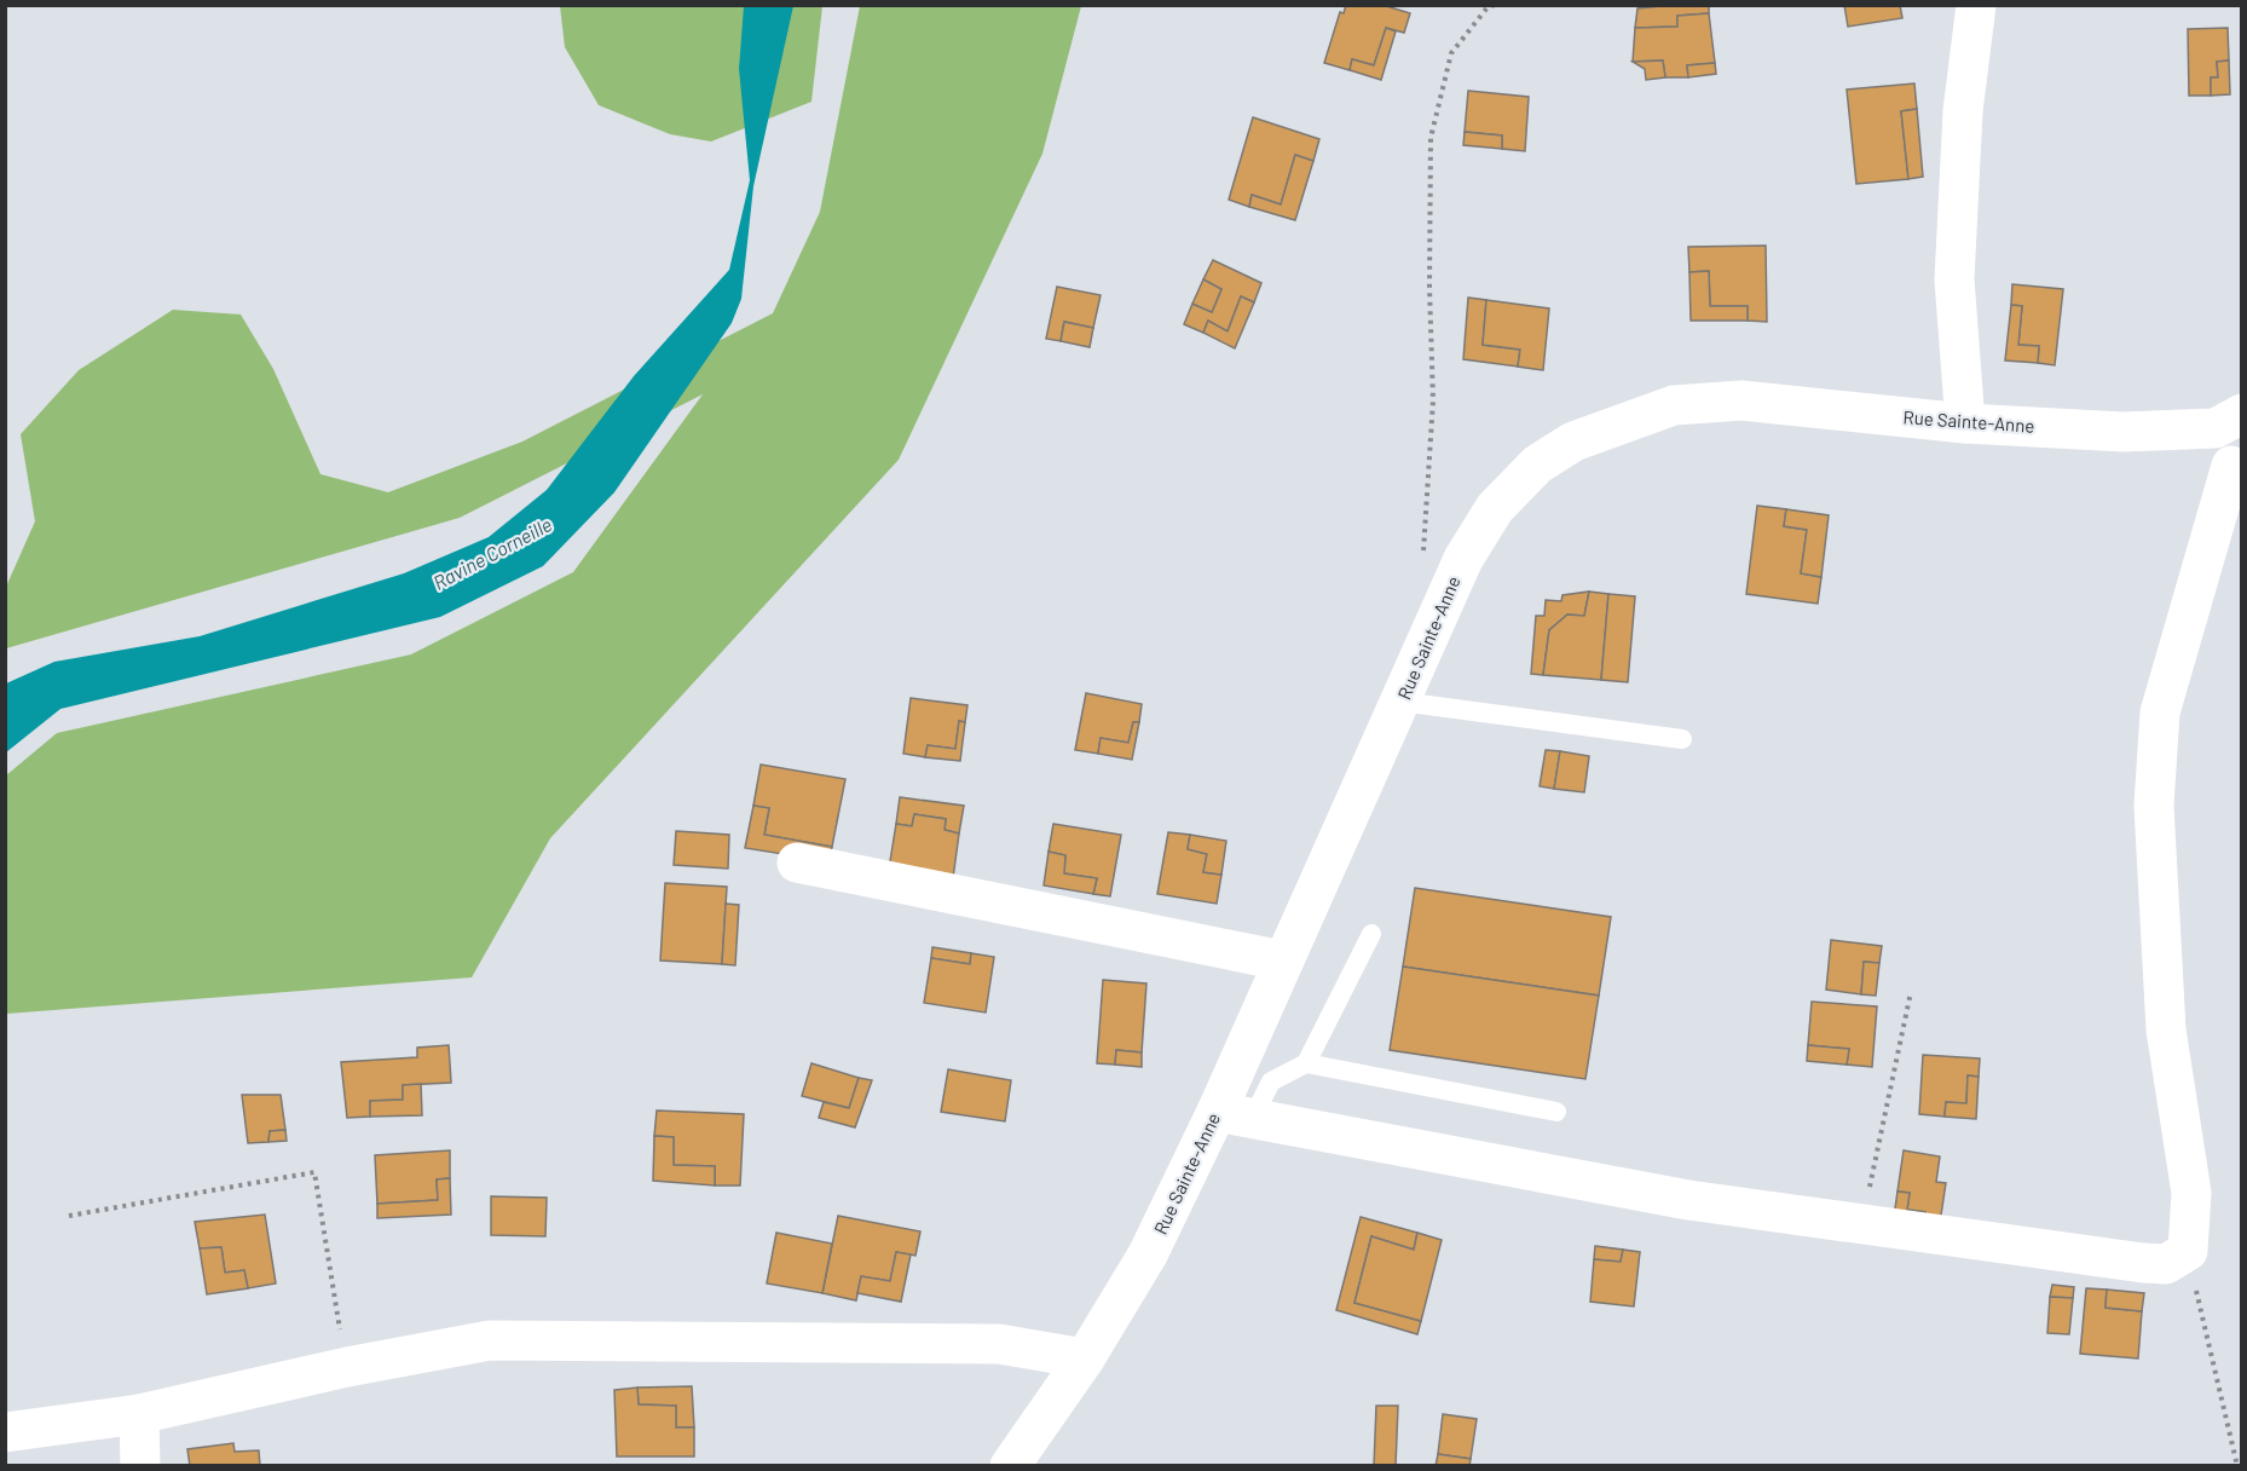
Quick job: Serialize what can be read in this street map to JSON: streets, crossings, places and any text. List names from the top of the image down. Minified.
{"streets":{"street":["Rue Sainte-Anne"]},"water":["Ravine Corneille"]}
